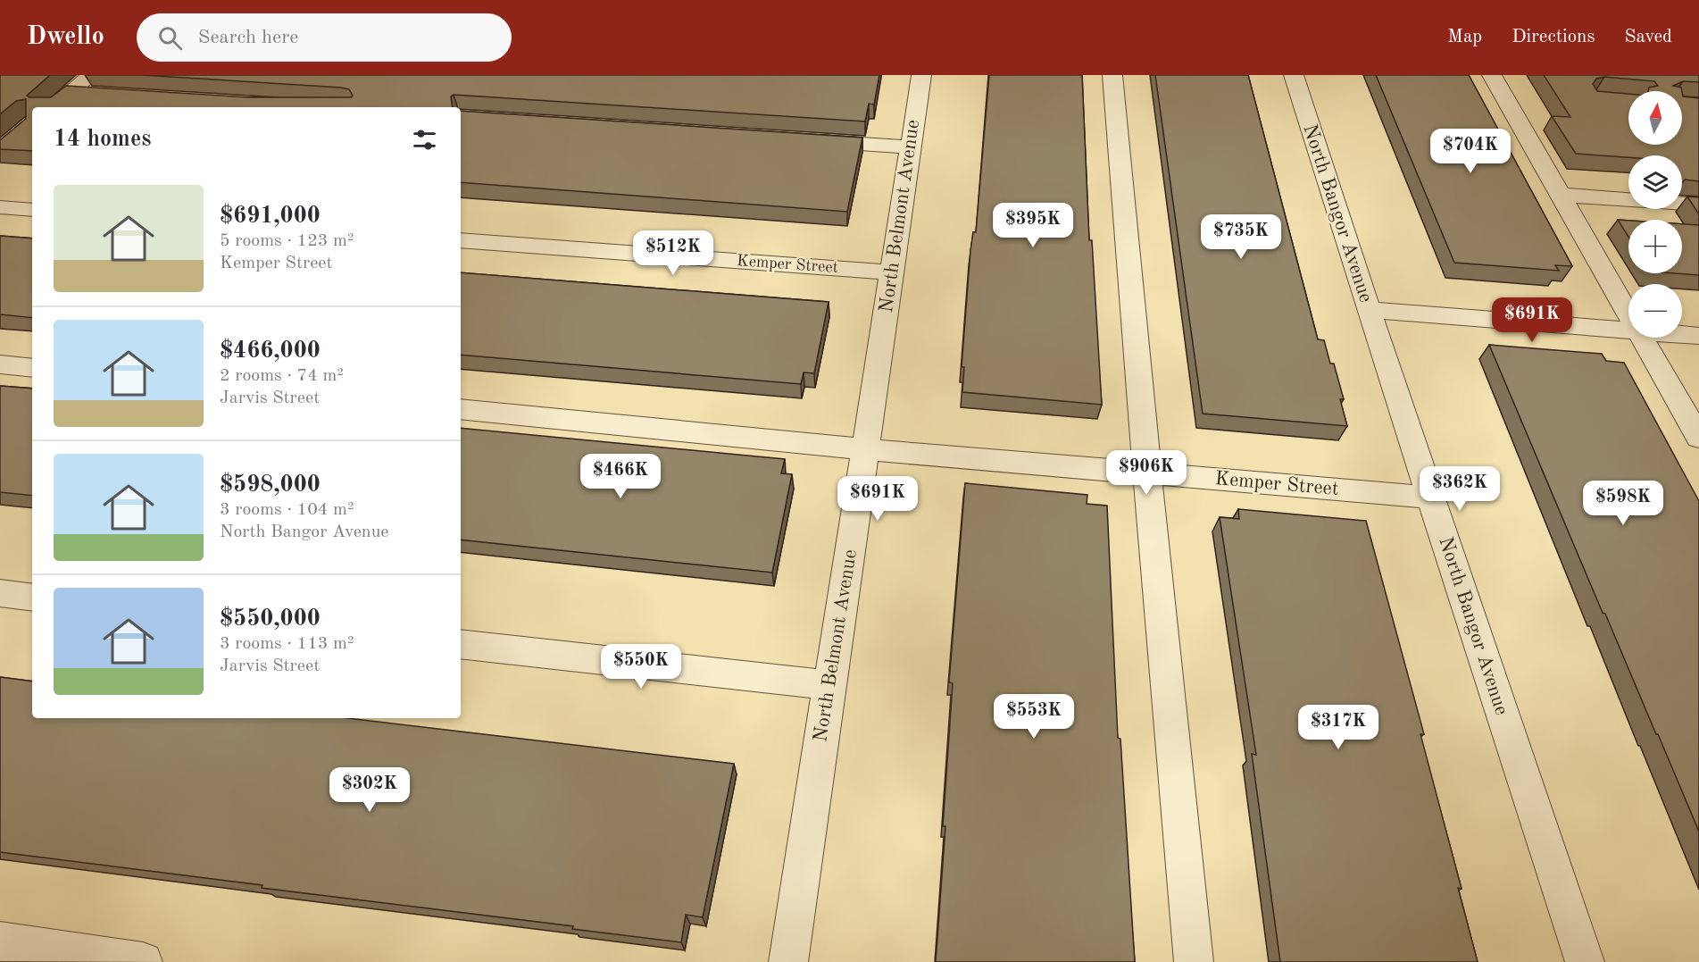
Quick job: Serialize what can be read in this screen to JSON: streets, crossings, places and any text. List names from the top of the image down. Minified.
{"streets":{"street":["North Bangor Avenue","North Belmont Avenue","Kemper Street"]},"crossings":[["North Bangor Avenue","Kemper Street"],["North Belmont Avenue","Kemper Street"]],"north":"top","page":{"header":"Dwello","search":"Search here","nav":["Map","Directions","Saved"],"map_buttons":["+","−"],"heading":"14 homes","price":["$704K","$395K","$735K","$512K","$691K","$906K","$466K","$362K","$691K","$598K","$550K","$553K","$317K","$302K"],"list":[{"name":"$691,000","note":"5 rooms · 123 m² · Kemper Street"},{"name":"$466,000","note":"2 rooms · 74 m² · Jarvis Street"},{"name":"$598,000","note":"3 rooms · 104 m² · North Bangor Avenue"},{"name":"$550,000","note":"3 rooms · 113 m² · Jarvis Street"}]}}
